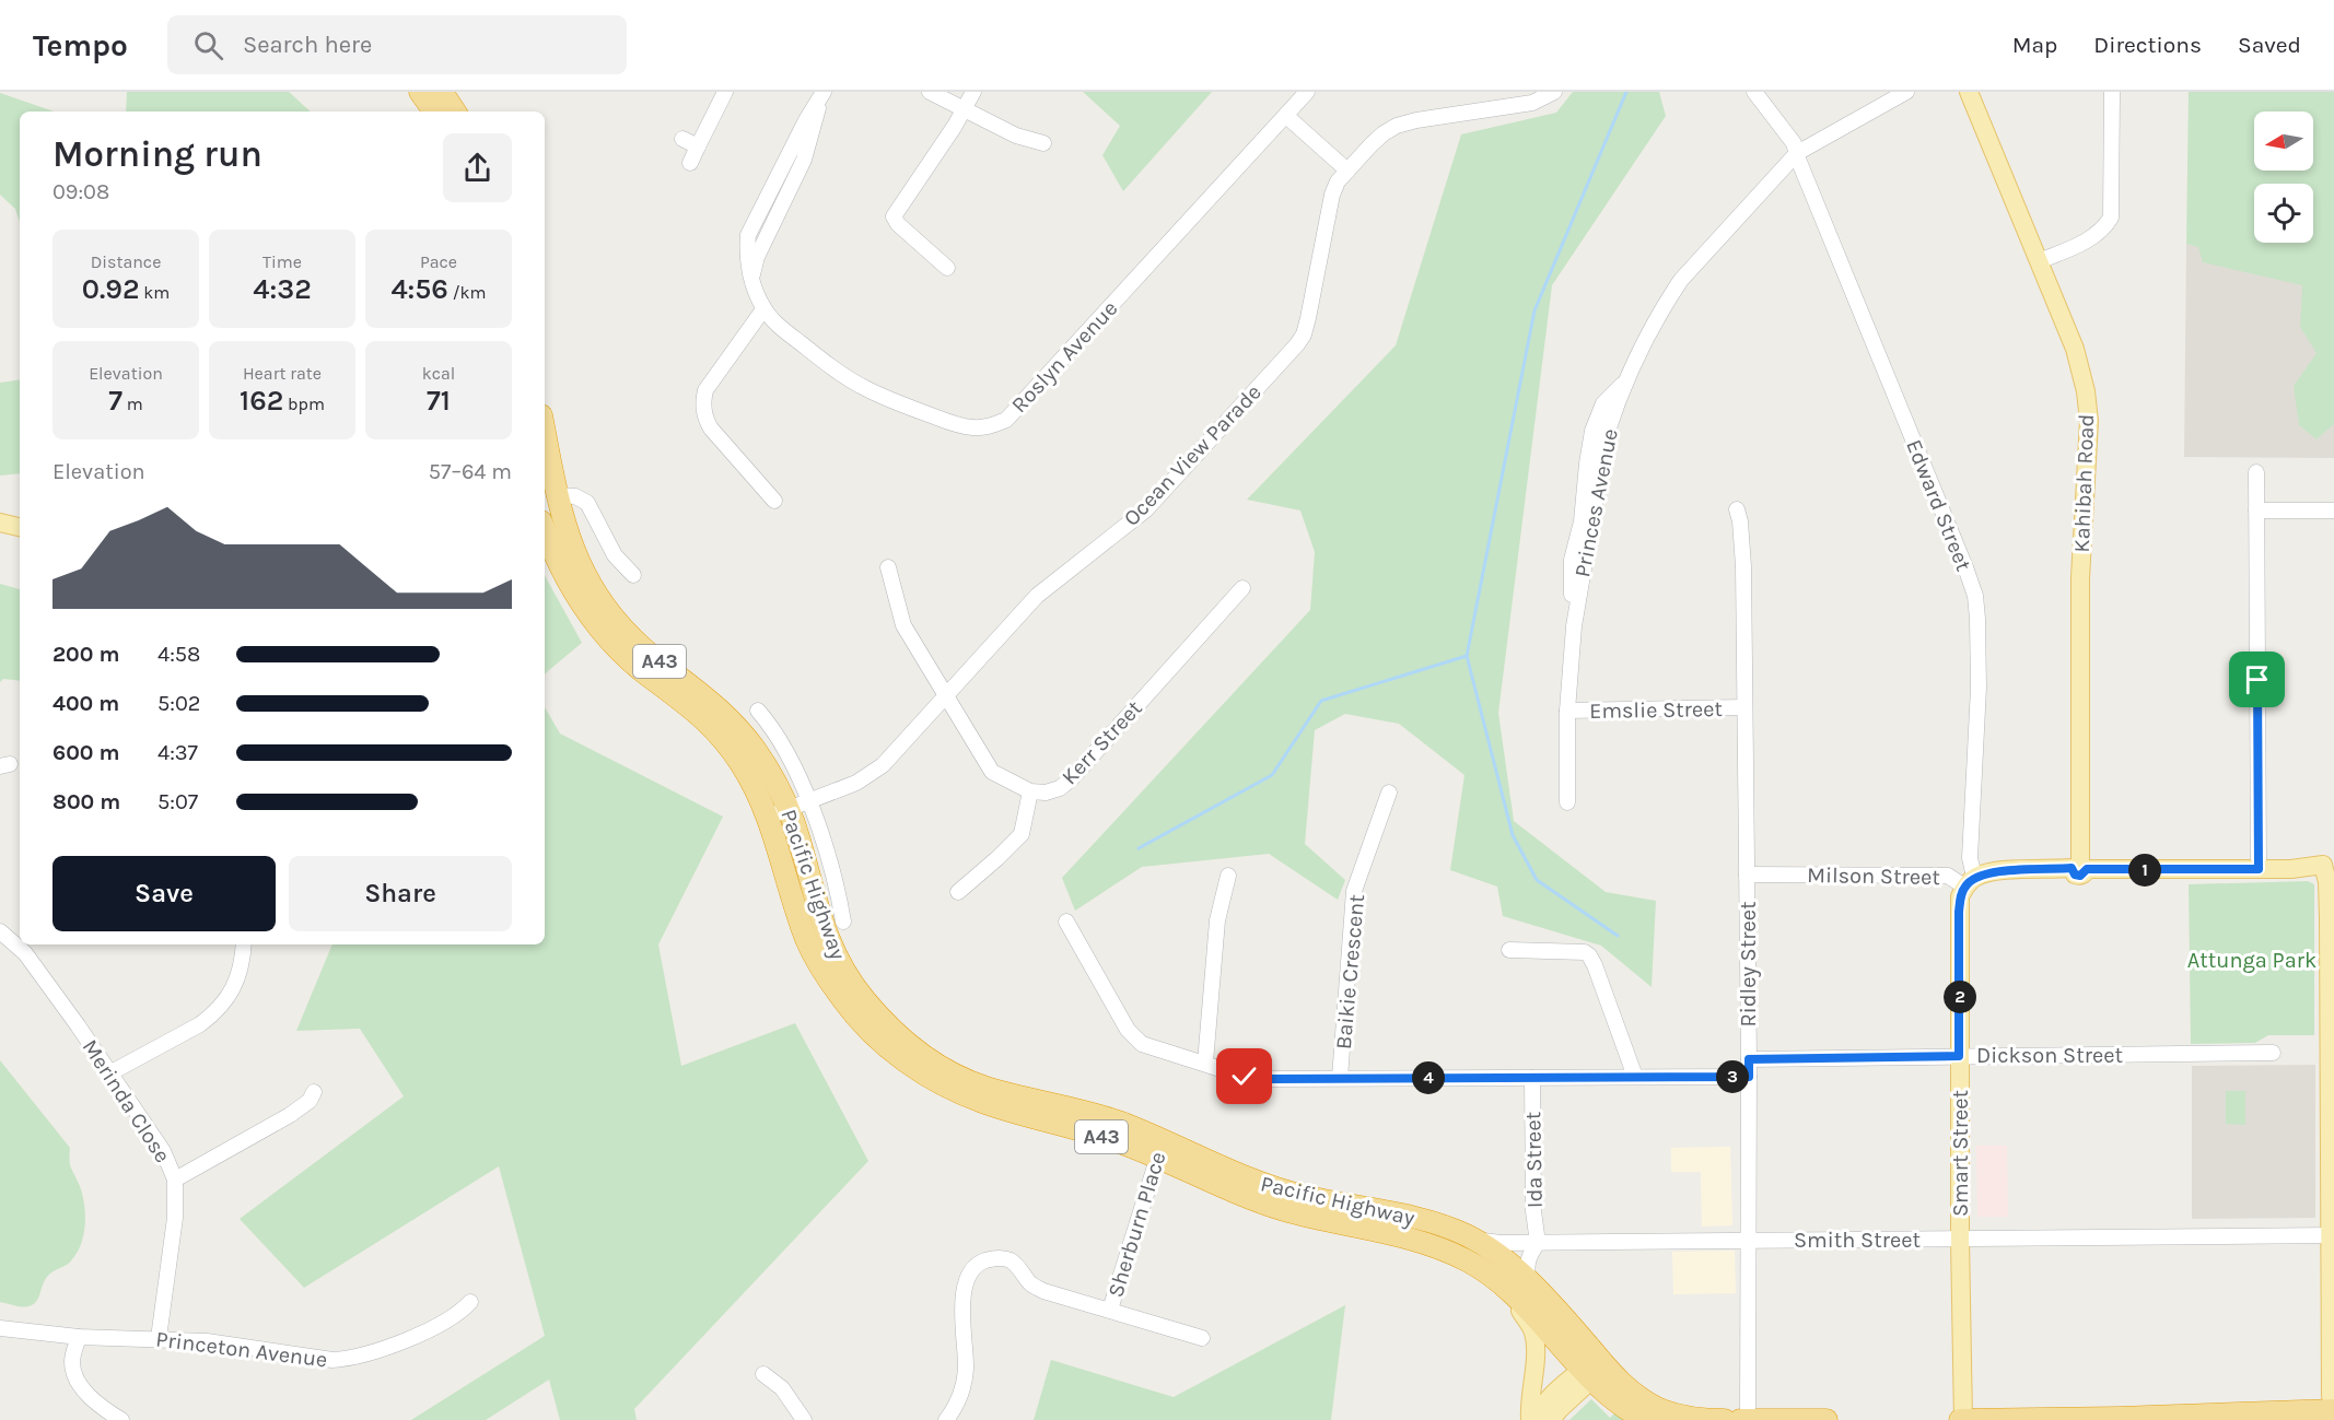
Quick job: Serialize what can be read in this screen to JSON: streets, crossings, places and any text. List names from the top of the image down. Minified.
{"streets":{"highway":["A43","Pacific Highway"],"main road":["Kahibah Road","Smart Street"],"street":["Roslyn Avenue","Ocean View Parade","Princes Avenue","Edward Street","Emslie Street","Kerr Street","Milson Street","Ridley Street","Baikie Crescent","Dickson Street","Merinda Close","Ida Street","Sherburn Place","Smith Street","Princeton Avenue"]},"crossings":[["Ocean View Parade","Kerr Street"],["Ocean View Parade","Pacific Highway"],["Princes Avenue","Edward Street"],["Princes Avenue","Emslie Street"],["Edward Street","Milson Street"],["Edward Street","Smart Street"],["Emslie Street","Ridley Street"],["Milson Street","Ridley Street"],["Milson Street","Smart Street"],["Pacific Highway","Sherburn Place"],["Pacific Highway","Smith Street"],["Ridley Street","Dickson Street"],["Ridley Street","Smith Street"],["Dickson Street","Smart Street"],["Merinda Close","Princeton Avenue"],["Smart Street","Smith Street"],["Ida Street","Smith Street"]],"parks":["Attunga Park"],"north":"left","page":{"header":"Tempo","search":"Search here","nav":["Map","Directions","Saved"],"heading":["Morning run","09:08"],"stats":[["Distance","0.92 km"],["Time","4:32"],["Pace","4:56 /km"],["Elevation","7 m"],["Heart rate","162 bpm"],["kcal","71"]],"chart":["Elevation","57–64 m"],"list":[{"name":"200 m","note":"4:58"},{"name":"400 m","note":"5:02"},{"name":"600 m","note":"4:37"},{"name":"800 m","note":"5:07"}],"buttons":["Save","Share"],"pins":["1","2","3","4"]}}
